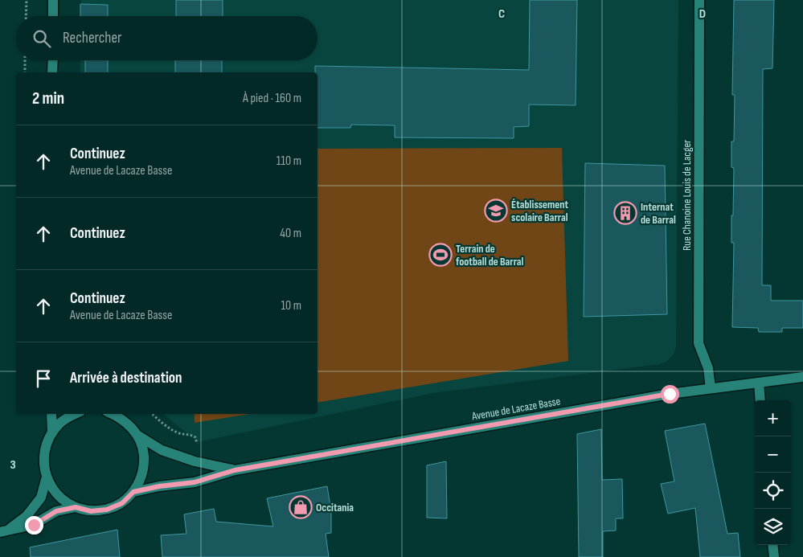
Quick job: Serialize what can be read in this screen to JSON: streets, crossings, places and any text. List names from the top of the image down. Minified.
{"streets":{"main road":["Rue Chanoine Louis de Lacger","Avenue de Lacaze Basse"]},"crossings":[["Rue Chanoine Louis de Lacger","Avenue de Lacaze Basse"]],"places":{"school or university":["Établissement scolaire Barral"],"building":["Internat de Barral"],"sports":["Terrain de football de Barral"],"shop":["Occitania"]},"page":{"search":"Rechercher","heading":["2 min","À pied · 160 m"],"list":[["Continuez","Avenue de Lacaze Basse","110 m"],["Continuez","40 m"],["Continuez","Avenue de Lacaze Basse","10 m"],"Arrivée à destination"],"map_buttons":["+","−"]},"grid":{"columns":["C","D"],"rows":["3"]}}
